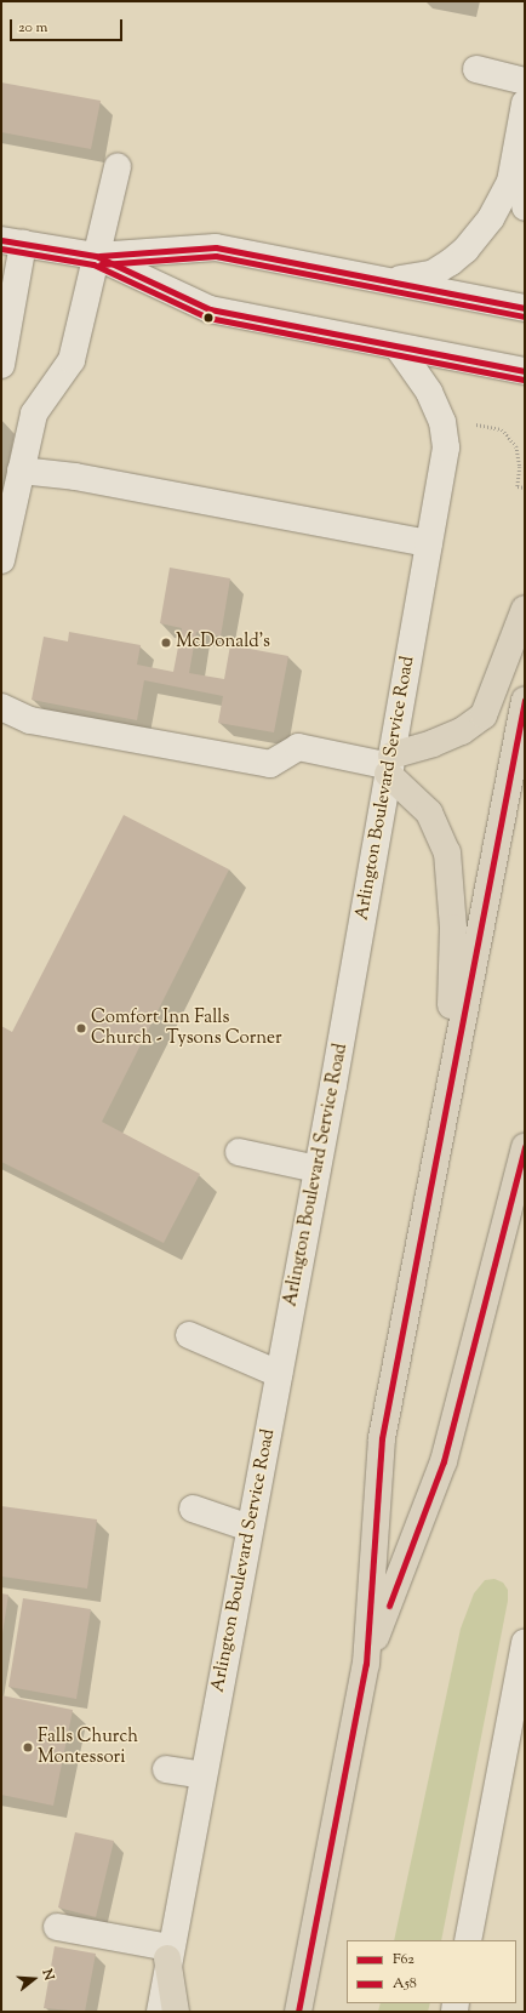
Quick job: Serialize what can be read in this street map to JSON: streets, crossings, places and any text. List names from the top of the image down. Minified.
{"streets":{"street":["Arlington Boulevard Service Road"]},"places":["McDonald's","Comfort Inn Falls Church - Tysons Corner","Falls Church Montessori"],"lines":["transit line F62","transit line A58"],"legend":["F62","A58"],"scale_bar":"20 m","north":"right"}
